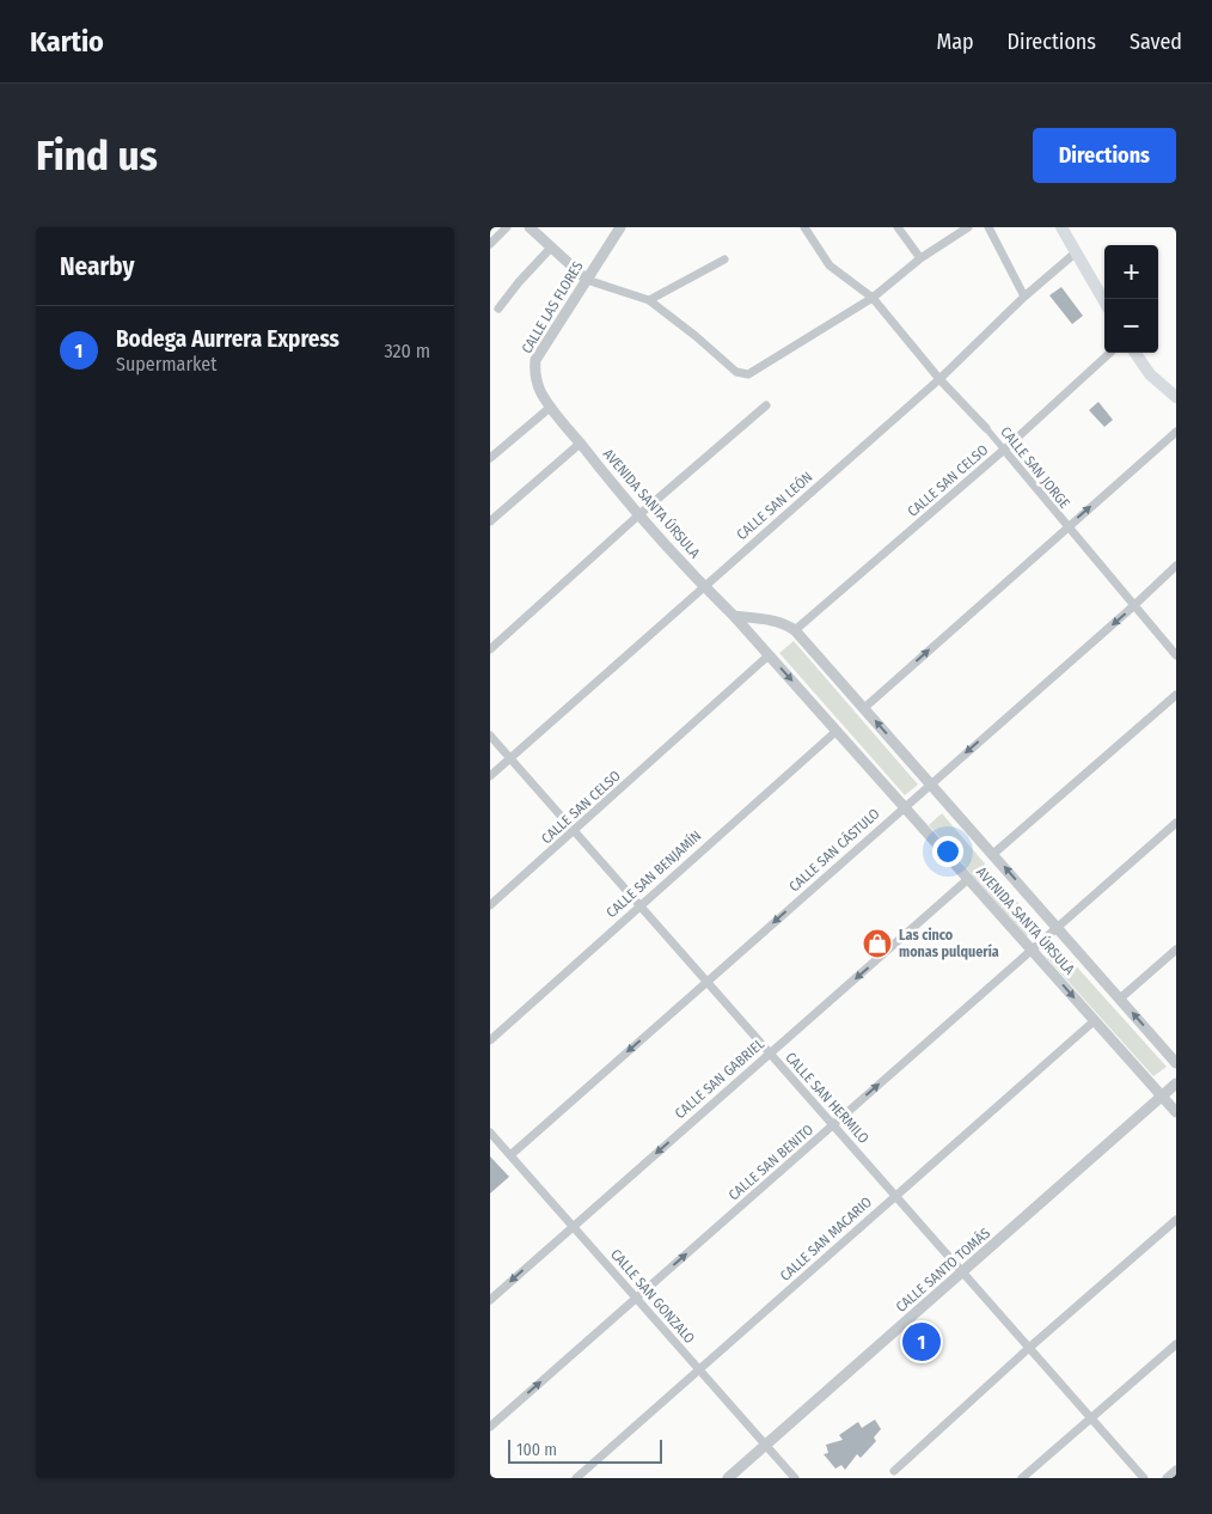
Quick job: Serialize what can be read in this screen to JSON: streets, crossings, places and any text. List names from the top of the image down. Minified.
{"streets":{"street":["CALLE LAS FLORES","CALLE SAN JORGE","CALLE SAN CELSO","AVENIDA SANTA ÚRSULA","CALLE SAN LEÓN","CALLE SAN CÁSTULO","CALLE SAN BENJAMÍN","CALLE SAN GABRIEL","CALLE SAN HERMILO","CALLE SAN BENITO","CALLE SAN MACARIO","CALLE SANTO TOMÁS","CALLE SAN GONZALO"]},"crossings":[["CALLE LAS FLORES","AVENIDA SANTA ÚRSULA"],["CALLE SAN JORGE","CALLE SAN CELSO"],["CALLE SAN JORGE","CALLE SAN LEÓN"],["CALLE SAN JORGE","CALLE SAN CÁSTULO"],["CALLE SAN CELSO","AVENIDA SANTA ÚRSULA"],["CALLE SAN CELSO","CALLE SAN HERMILO"],["AVENIDA SANTA ÚRSULA","CALLE SAN LEÓN"],["AVENIDA SANTA ÚRSULA","CALLE SAN CÁSTULO"],["AVENIDA SANTA ÚRSULA","CALLE SAN BENJAMÍN"],["AVENIDA SANTA ÚRSULA","CALLE SAN GABRIEL"],["AVENIDA SANTA ÚRSULA","CALLE SAN BENITO"],["AVENIDA SANTA ÚRSULA","CALLE SAN MACARIO"],["AVENIDA SANTA ÚRSULA","CALLE SANTO TOMÁS"],["CALLE SAN LEÓN","CALLE SAN HERMILO"],["CALLE SAN CÁSTULO","CALLE SAN HERMILO"],["CALLE SAN CÁSTULO","CALLE SAN GONZALO"],["CALLE SAN BENJAMÍN","CALLE SAN HERMILO"],["CALLE SAN GABRIEL","CALLE SAN HERMILO"],["CALLE SAN GABRIEL","CALLE SAN GONZALO"],["CALLE SAN HERMILO","CALLE SAN BENITO"],["CALLE SAN HERMILO","CALLE SAN MACARIO"],["CALLE SAN HERMILO","CALLE SANTO TOMÁS"],["CALLE SAN BENITO","CALLE SAN GONZALO"],["CALLE SAN MACARIO","CALLE SAN GONZALO"],["CALLE SANTO TOMÁS","CALLE SAN GONZALO"]],"one_way":["CALLE SAN CÁSTULO","CALLE SAN GABRIEL","CALLE SAN BENITO"],"places":{"shop":["Las cinco monas pulquería"]},"scale_bar":"100 m","page":{"header":"Kartio","nav":["Map","Directions","Saved"],"buttons":"Directions","title":"Find us","heading":"Nearby","map_buttons":["+","−"],"list":[{"mark":"1","name":"Bodega Aurrera Express","note":"Supermarket","value":"320 m"}],"pins":"1","scale":"100 m"}}
